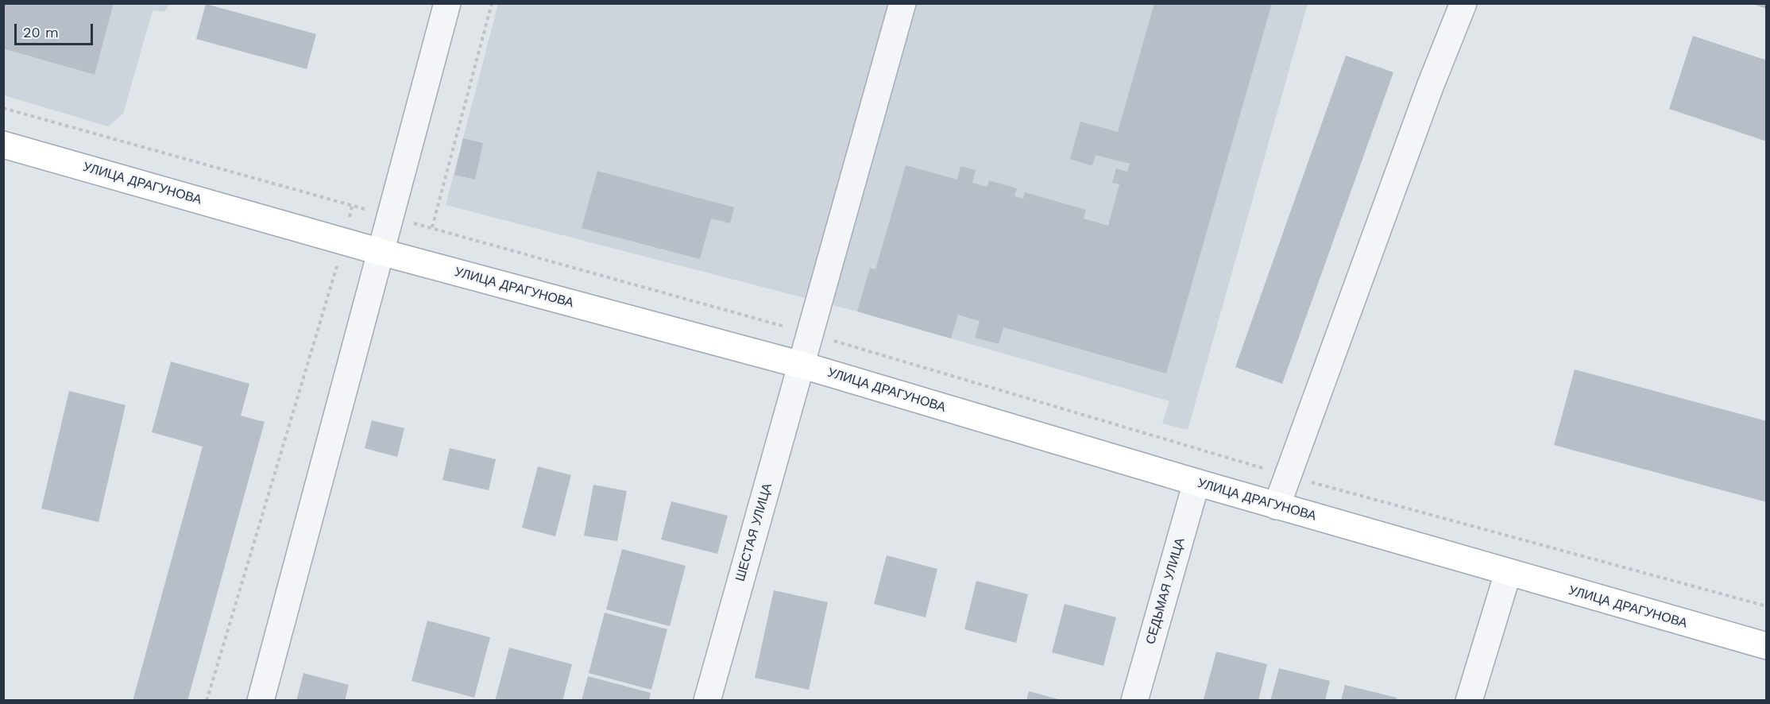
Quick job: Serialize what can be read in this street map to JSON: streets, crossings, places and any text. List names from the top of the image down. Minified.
{"streets":{"main road":["УЛИЦА ДРАГУНОВА"],"street":["ШЕСТАЯ УЛИЦА","СЕДЬМАЯ УЛИЦА"]},"crossings":[["УЛИЦА ДРАГУНОВА","ШЕСТАЯ УЛИЦА"],["УЛИЦА ДРАГУНОВА","СЕДЬМАЯ УЛИЦА"]],"scale_bar":"20 m"}
